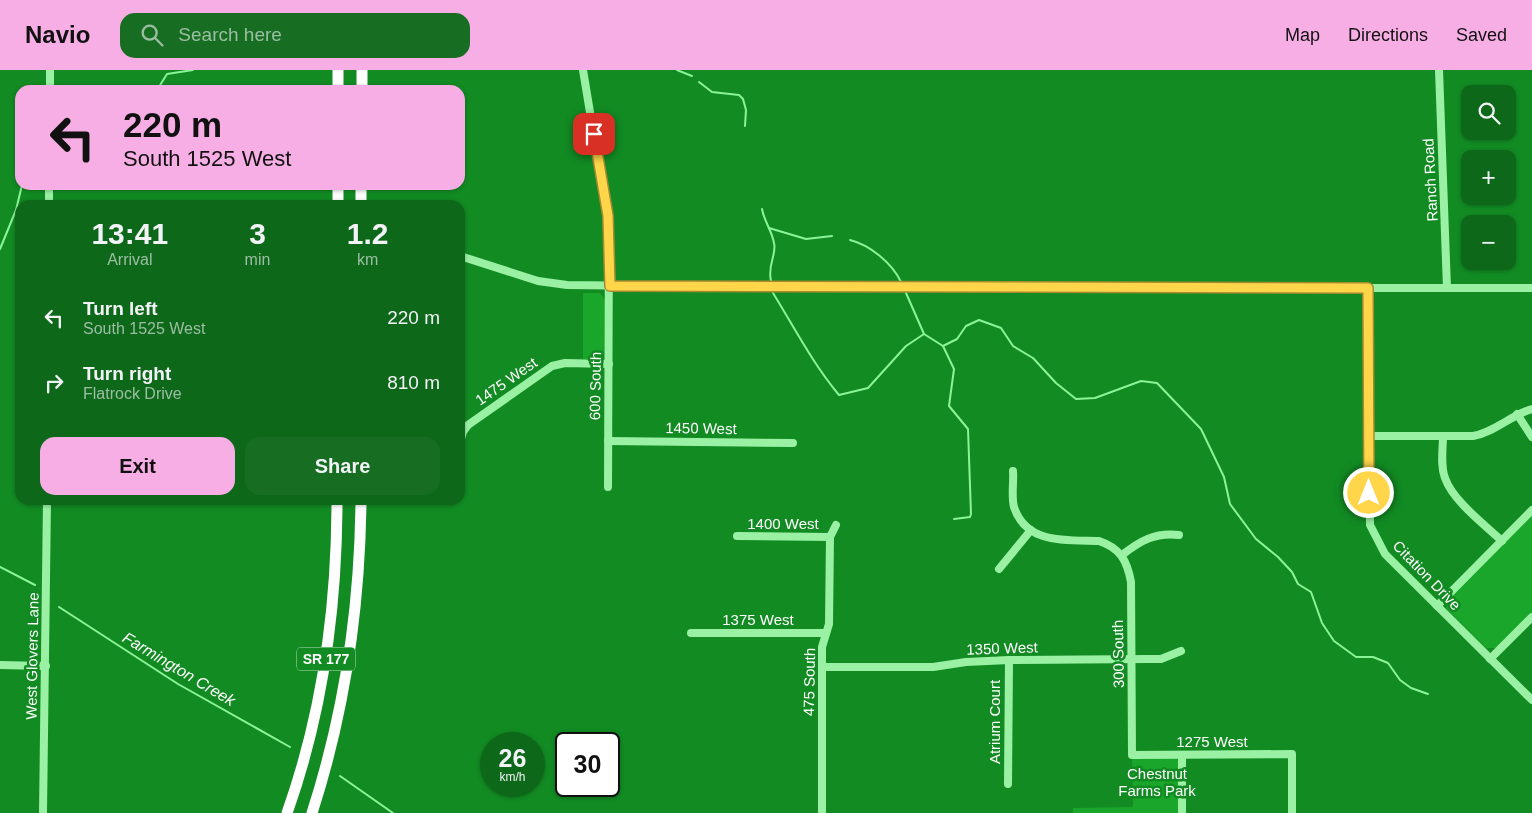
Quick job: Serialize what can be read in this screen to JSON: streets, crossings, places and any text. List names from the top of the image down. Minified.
{"streets":{"highway":["SR 177"],"street":["Ranch Road","1475 West","600 South","1450 West","1400 West","Citation Drive","1375 West","1350 West","300 South","West Glovers Lane","475 South","Atrium Court","1275 West"]},"crossings":[["1475 West","600 South"],["600 South","1450 West"],["1400 West","475 South"],["1375 West","475 South"],["1350 West","300 South"],["1350 West","475 South"],["1350 West","Atrium Court"],["300 South","1275 West"]],"water":["Farmington Creek"],"parks":["Chestnut Farms Park"],"page":{"header":"Navio","search":"Search here","nav":["Map","Directions","Saved"],"map_buttons":["+","−"],"turn":["220 m","South 1525 West"],"eta":["13:41","Arrival","3","min","1.2","km"],"list":[{"name":"Turn left","note":"South 1525 West","value":"220 m"},{"name":"Turn right","note":"Flatrock Drive","value":"810 m"}],"buttons":["Exit","Share"],"speed":"26 km/h","limit":"30"}}
